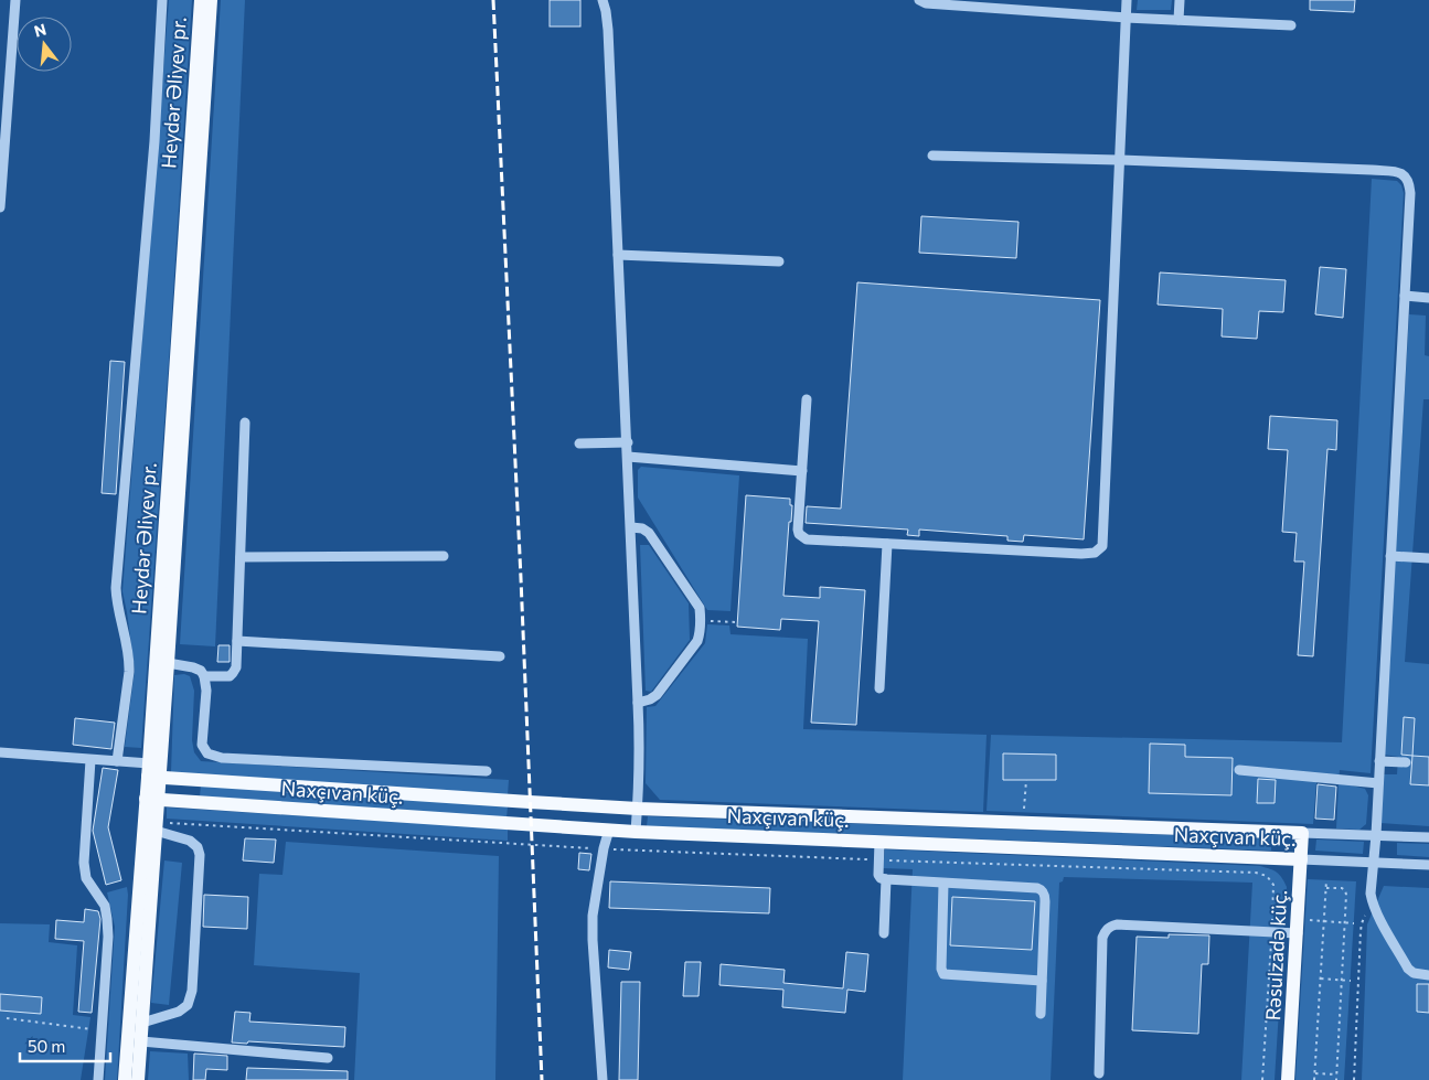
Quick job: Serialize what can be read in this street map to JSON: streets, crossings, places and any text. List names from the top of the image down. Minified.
{"streets":{"main road":["Heydər Əliyev pr.","Naxçıvan küç.","Rəsulzadə küç."]},"crossings":[["Heydər Əliyev pr.","Naxçıvan küç."],["Naxçıvan küç.","Rəsulzadə küç."]],"scale_bar":"50 m","north":"top"}
